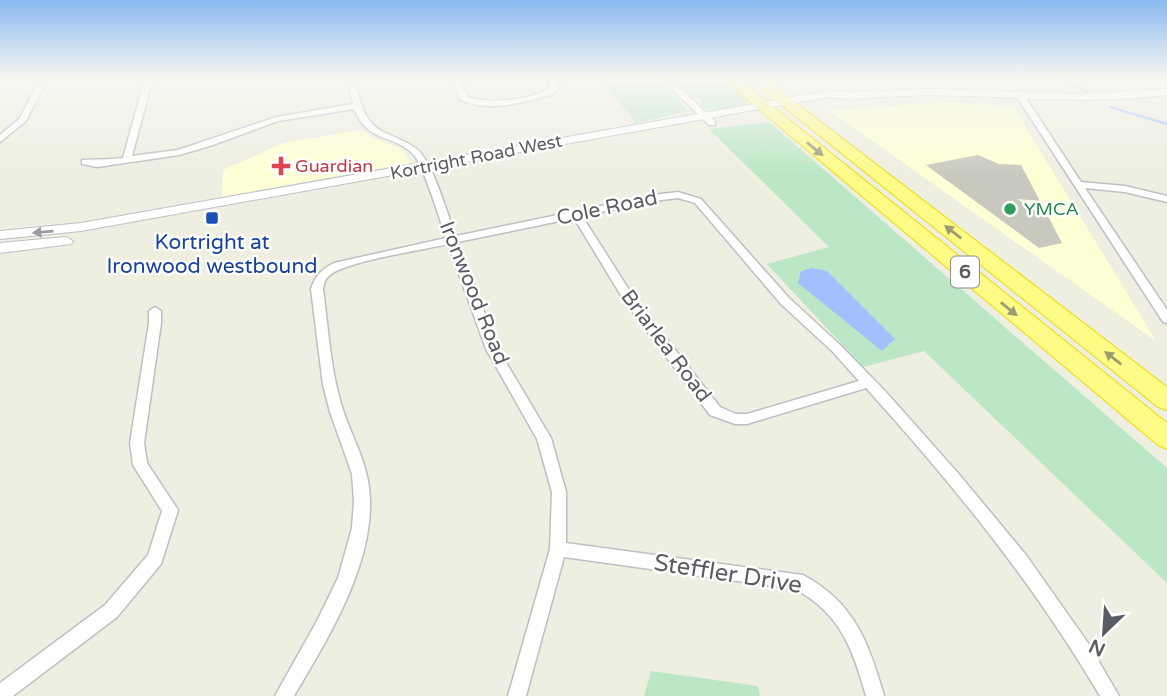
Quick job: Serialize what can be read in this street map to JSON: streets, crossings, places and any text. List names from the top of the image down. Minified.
{"streets":{"highway":["6"],"street":["Kortright Road West","Cole Road","Ironwood Road","Briarlea Road","Steffler Drive"]},"crossings":[["Kortright Road West","Ironwood Road"],["Cole Road","Ironwood Road"],["Cole Road","Briarlea Road"],["Ironwood Road","Steffler Drive"]],"places":{"health":["Guardian"],"other":["YMCA"],"transit":["Kortright at Ironwood westbound"]},"north":"bottom left"}
